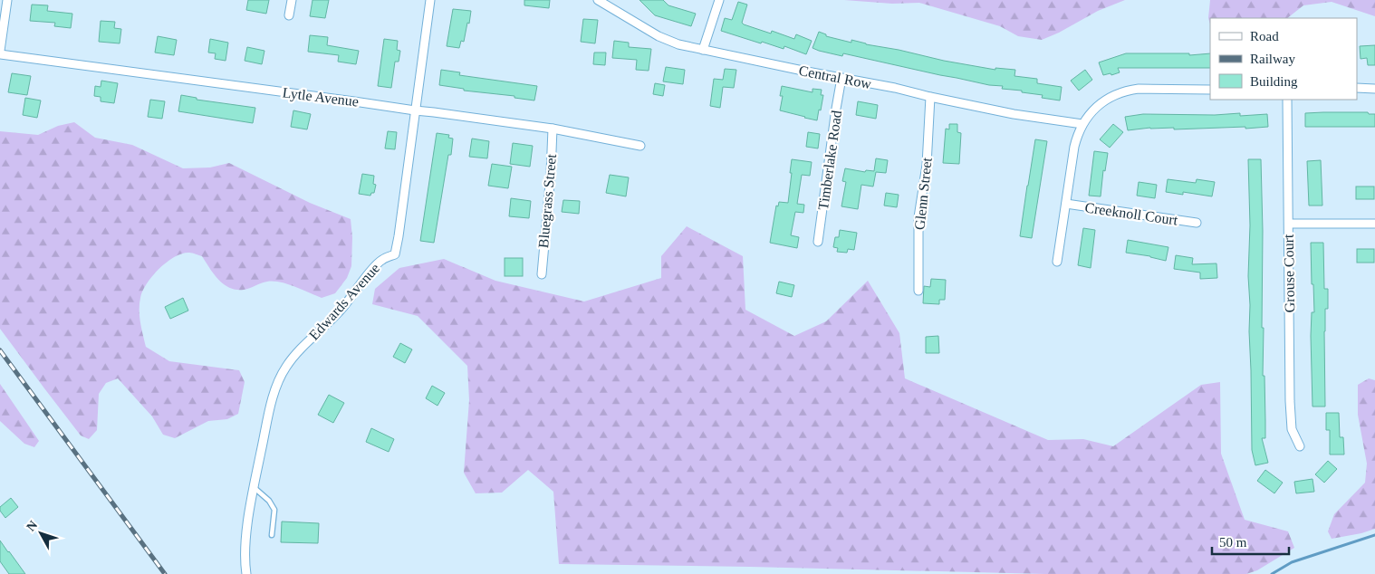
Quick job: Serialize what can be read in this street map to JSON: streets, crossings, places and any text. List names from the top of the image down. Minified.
{"streets":{"street":["Central Row","Lytle Avenue","Timberlake Road","Glenn Street","Bluegrass Street","Creeknoll Court","Grouse Court","Edwards Avenue"]},"crossings":[["Central Row","Timberlake Road"],["Central Row","Glenn Street"],["Lytle Avenue","Bluegrass Street"],["Lytle Avenue","Edwards Avenue"]],"legend":["Road","Railway","Building"],"scale_bar":"50 m","north":"top left"}
